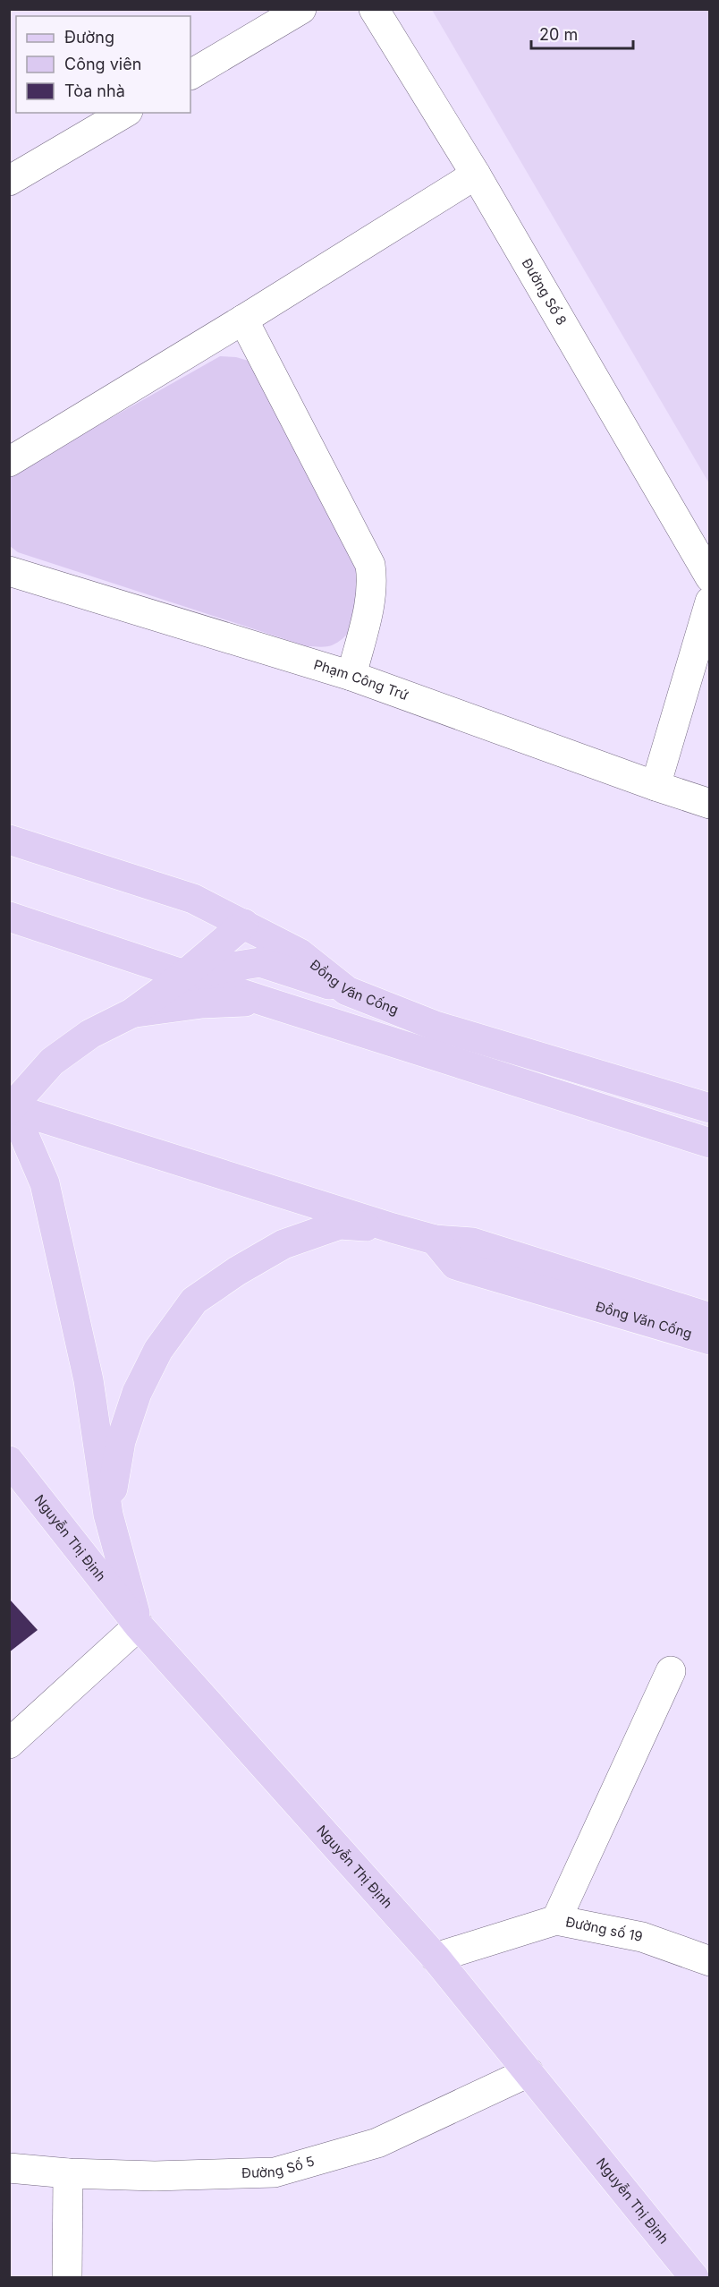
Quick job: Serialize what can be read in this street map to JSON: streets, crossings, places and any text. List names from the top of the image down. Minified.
{"streets":{"main road":["Đồng Văn Cống","Nguyễn Thị Định"],"street":["Đường Số 8","Phạm Công Trứ","Đường số 19","Đường Số 5"]},"crossings":[["Nguyễn Thị Định","Đường số 19"],["Nguyễn Thị Định","Đường Số 5"]],"legend":["Đường","Công viên","Tòa nhà"],"scale_bar":"20 m"}
